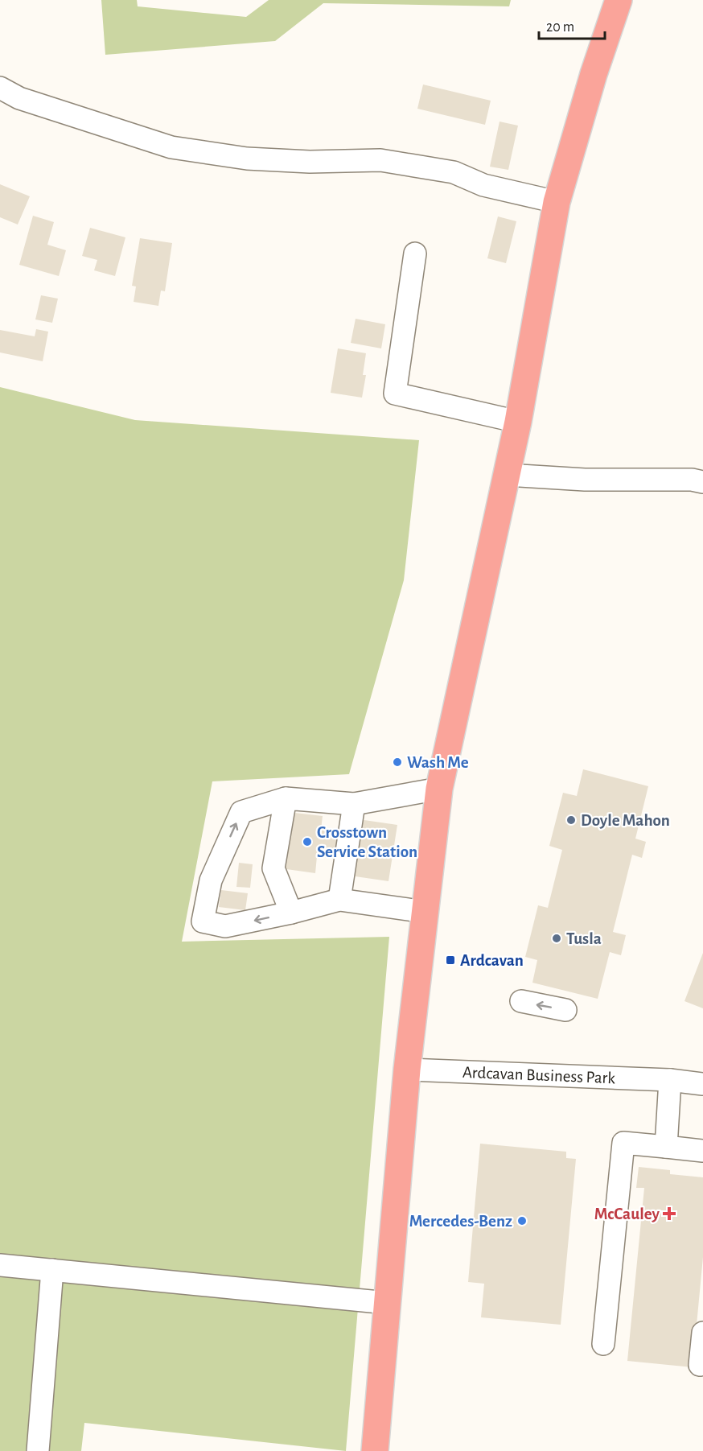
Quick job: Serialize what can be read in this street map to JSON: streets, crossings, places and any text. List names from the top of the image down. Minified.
{"streets":{"street":["Ardcavan Business Park"]},"places":{"other":["Wash Me","Doyle Mahon","Crosstown Service Station","Tusla","Mercedes-Benz"],"transit":["Ardcavan"],"health":["McCauley"]},"scale_bar":"20 m"}
